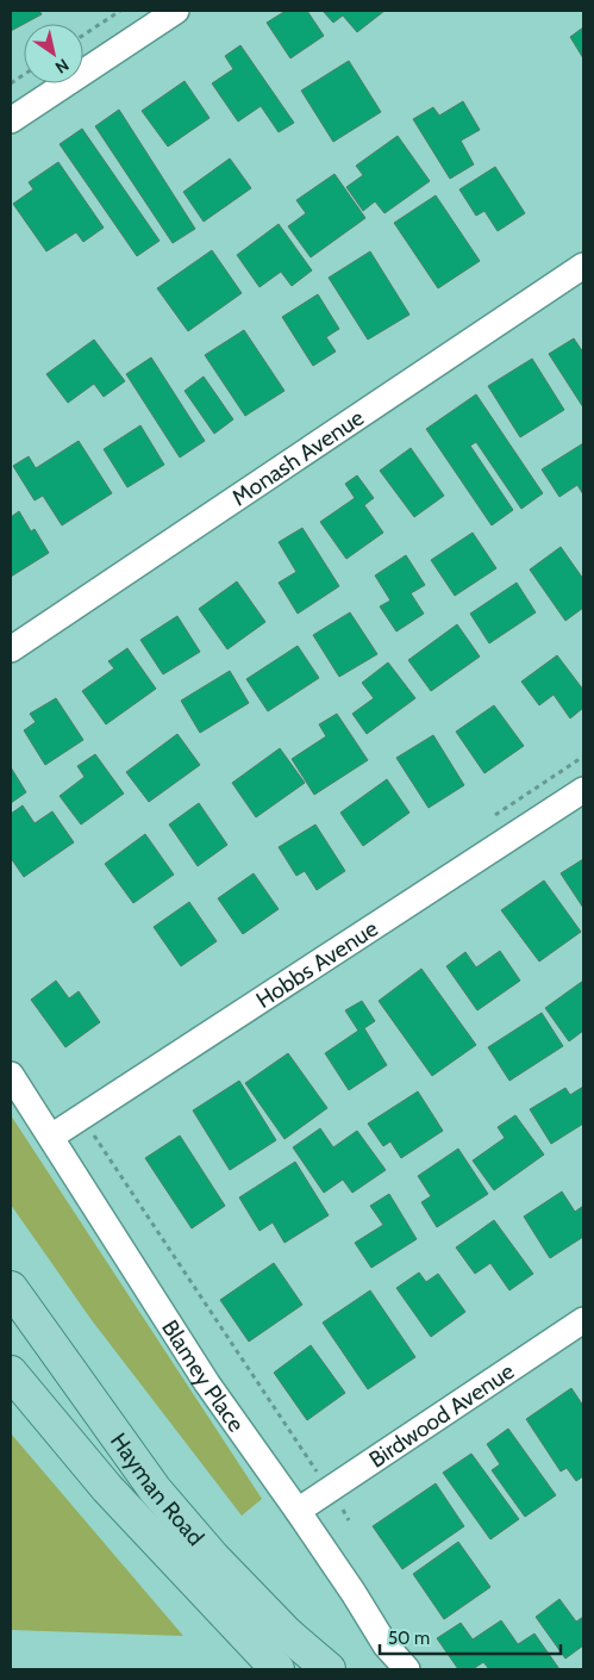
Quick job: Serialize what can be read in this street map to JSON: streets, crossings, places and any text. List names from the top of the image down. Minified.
{"streets":{"main road":["Hayman Road"],"street":["Monash Avenue","Hobbs Avenue","Blamey Place","Birdwood Avenue"]},"crossings":[["Hobbs Avenue","Blamey Place"],["Blamey Place","Birdwood Avenue"]],"scale_bar":"50 m","north":"bottom right"}
